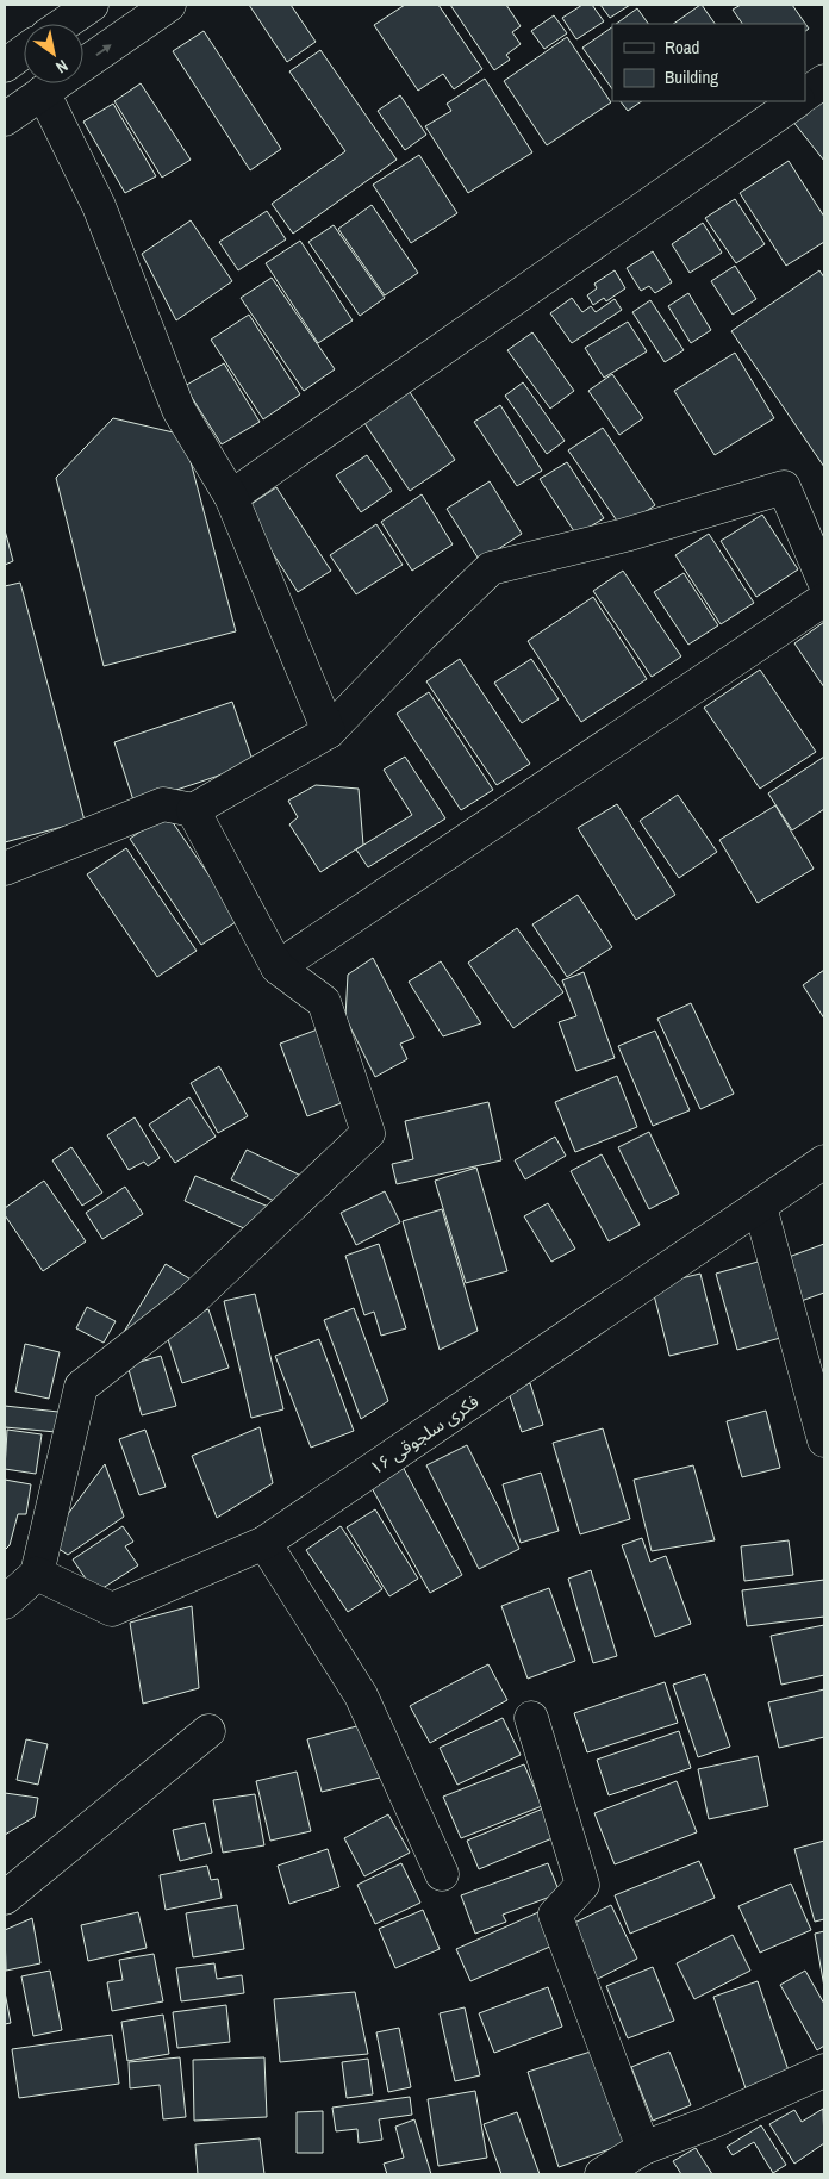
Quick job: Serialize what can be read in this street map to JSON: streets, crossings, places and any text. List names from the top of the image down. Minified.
{"streets":{"street":["فکری سلجوقی ۱۶"]},"legend":["Road","Building"],"north":"bottom right"}
